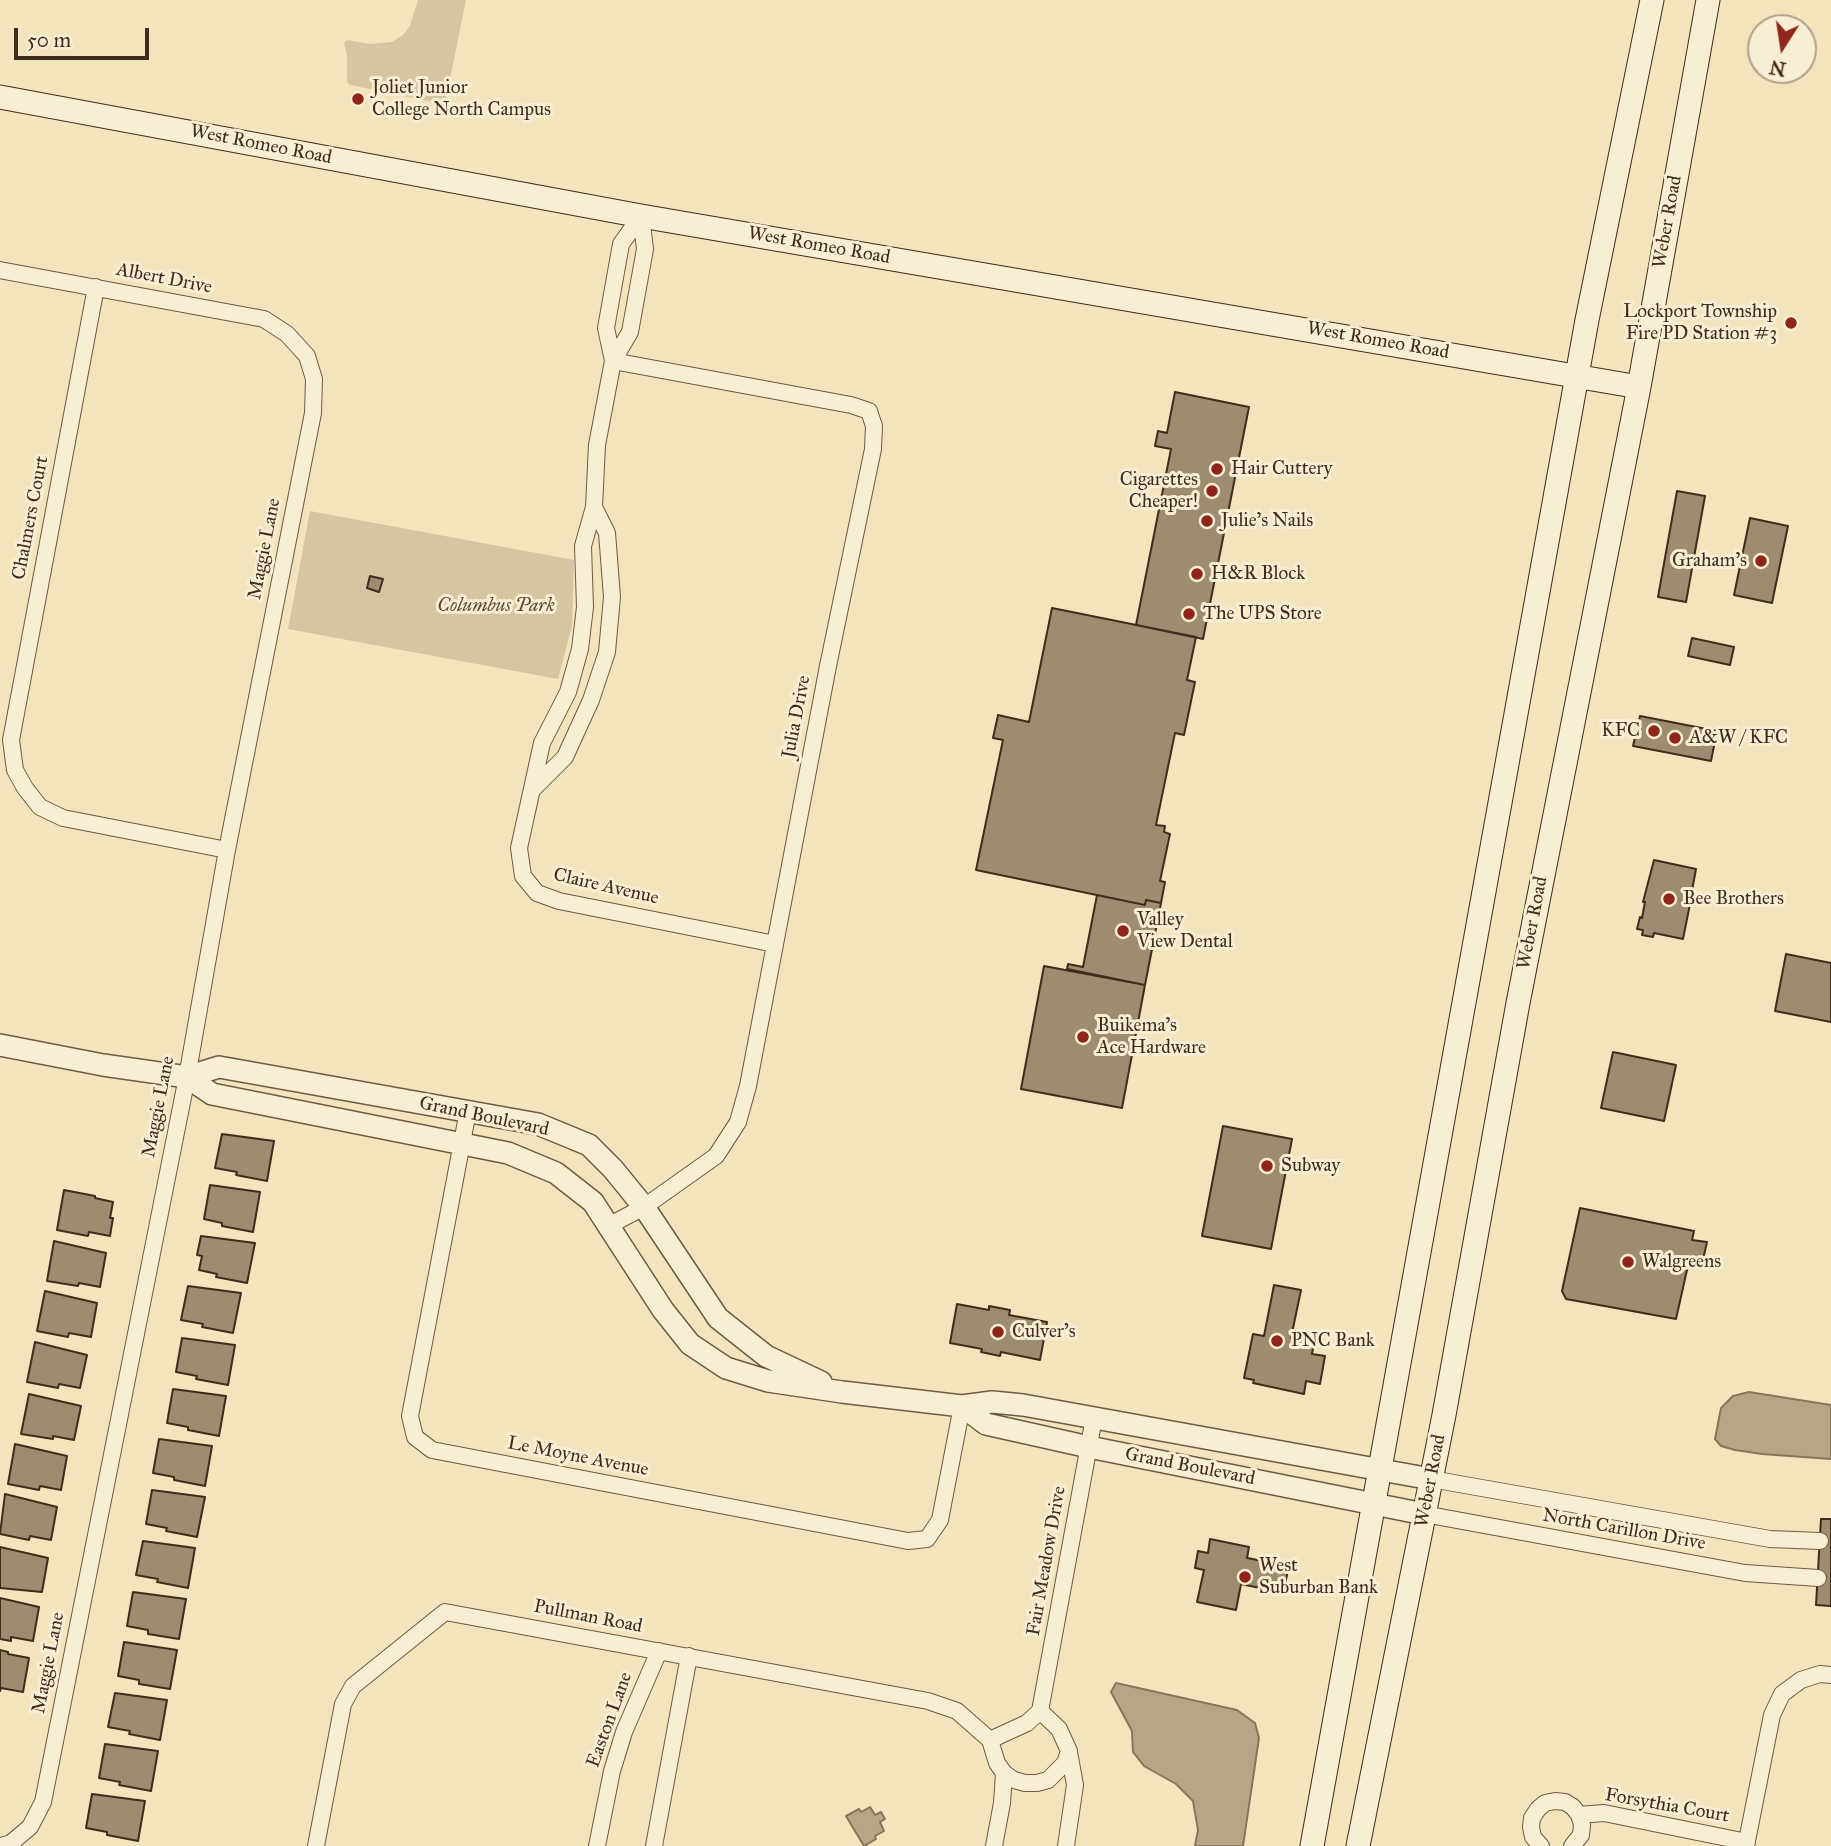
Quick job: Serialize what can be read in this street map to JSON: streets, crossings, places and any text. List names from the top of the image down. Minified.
{"streets":{"main road":["West Romeo Road","Weber Road"],"street":["Albert Drive","Chalmers Court","Maggie Lane","Julia Drive","Claire Avenue","Grand Boulevard","Le Moyne Avenue","North Carillon Drive","Fair Meadow Drive","Pullman Road","Easton Lane","Forsythia Court"]},"crossings":[["West Romeo Road","Weber Road"],["West Romeo Road","Claire Avenue"],["Weber Road","Grand Boulevard"],["Weber Road","North Carillon Drive"],["Albert Drive","Chalmers Court"],["Albert Drive","Maggie Lane"],["Chalmers Court","Maggie Lane"],["Maggie Lane","Grand Boulevard"],["Julia Drive","Claire Avenue"],["Julia Drive","Grand Boulevard"],["Grand Boulevard","Le Moyne Avenue"],["Grand Boulevard","North Carillon Drive"],["Grand Boulevard","Fair Meadow Drive"],["Fair Meadow Drive","Pullman Road"],["Pullman Road","Easton Lane"]],"parks":["Columbus Park"],"places":["Joliet Junior College North Campus","Lockport Township Fire PD Station #3","Hair Cuttery","Cigarettes Cheaper!","Julie's Nails","Graham's","H&R Block","The UPS Store","KFC","A&W / KFC","Bee Brothers","Valley View Dental","Buikema's Ace Hardware","Subway","Walgreens","Culver's","PNC Bank","West Suburban Bank"],"scale_bar":"50 m","north":"bottom"}
